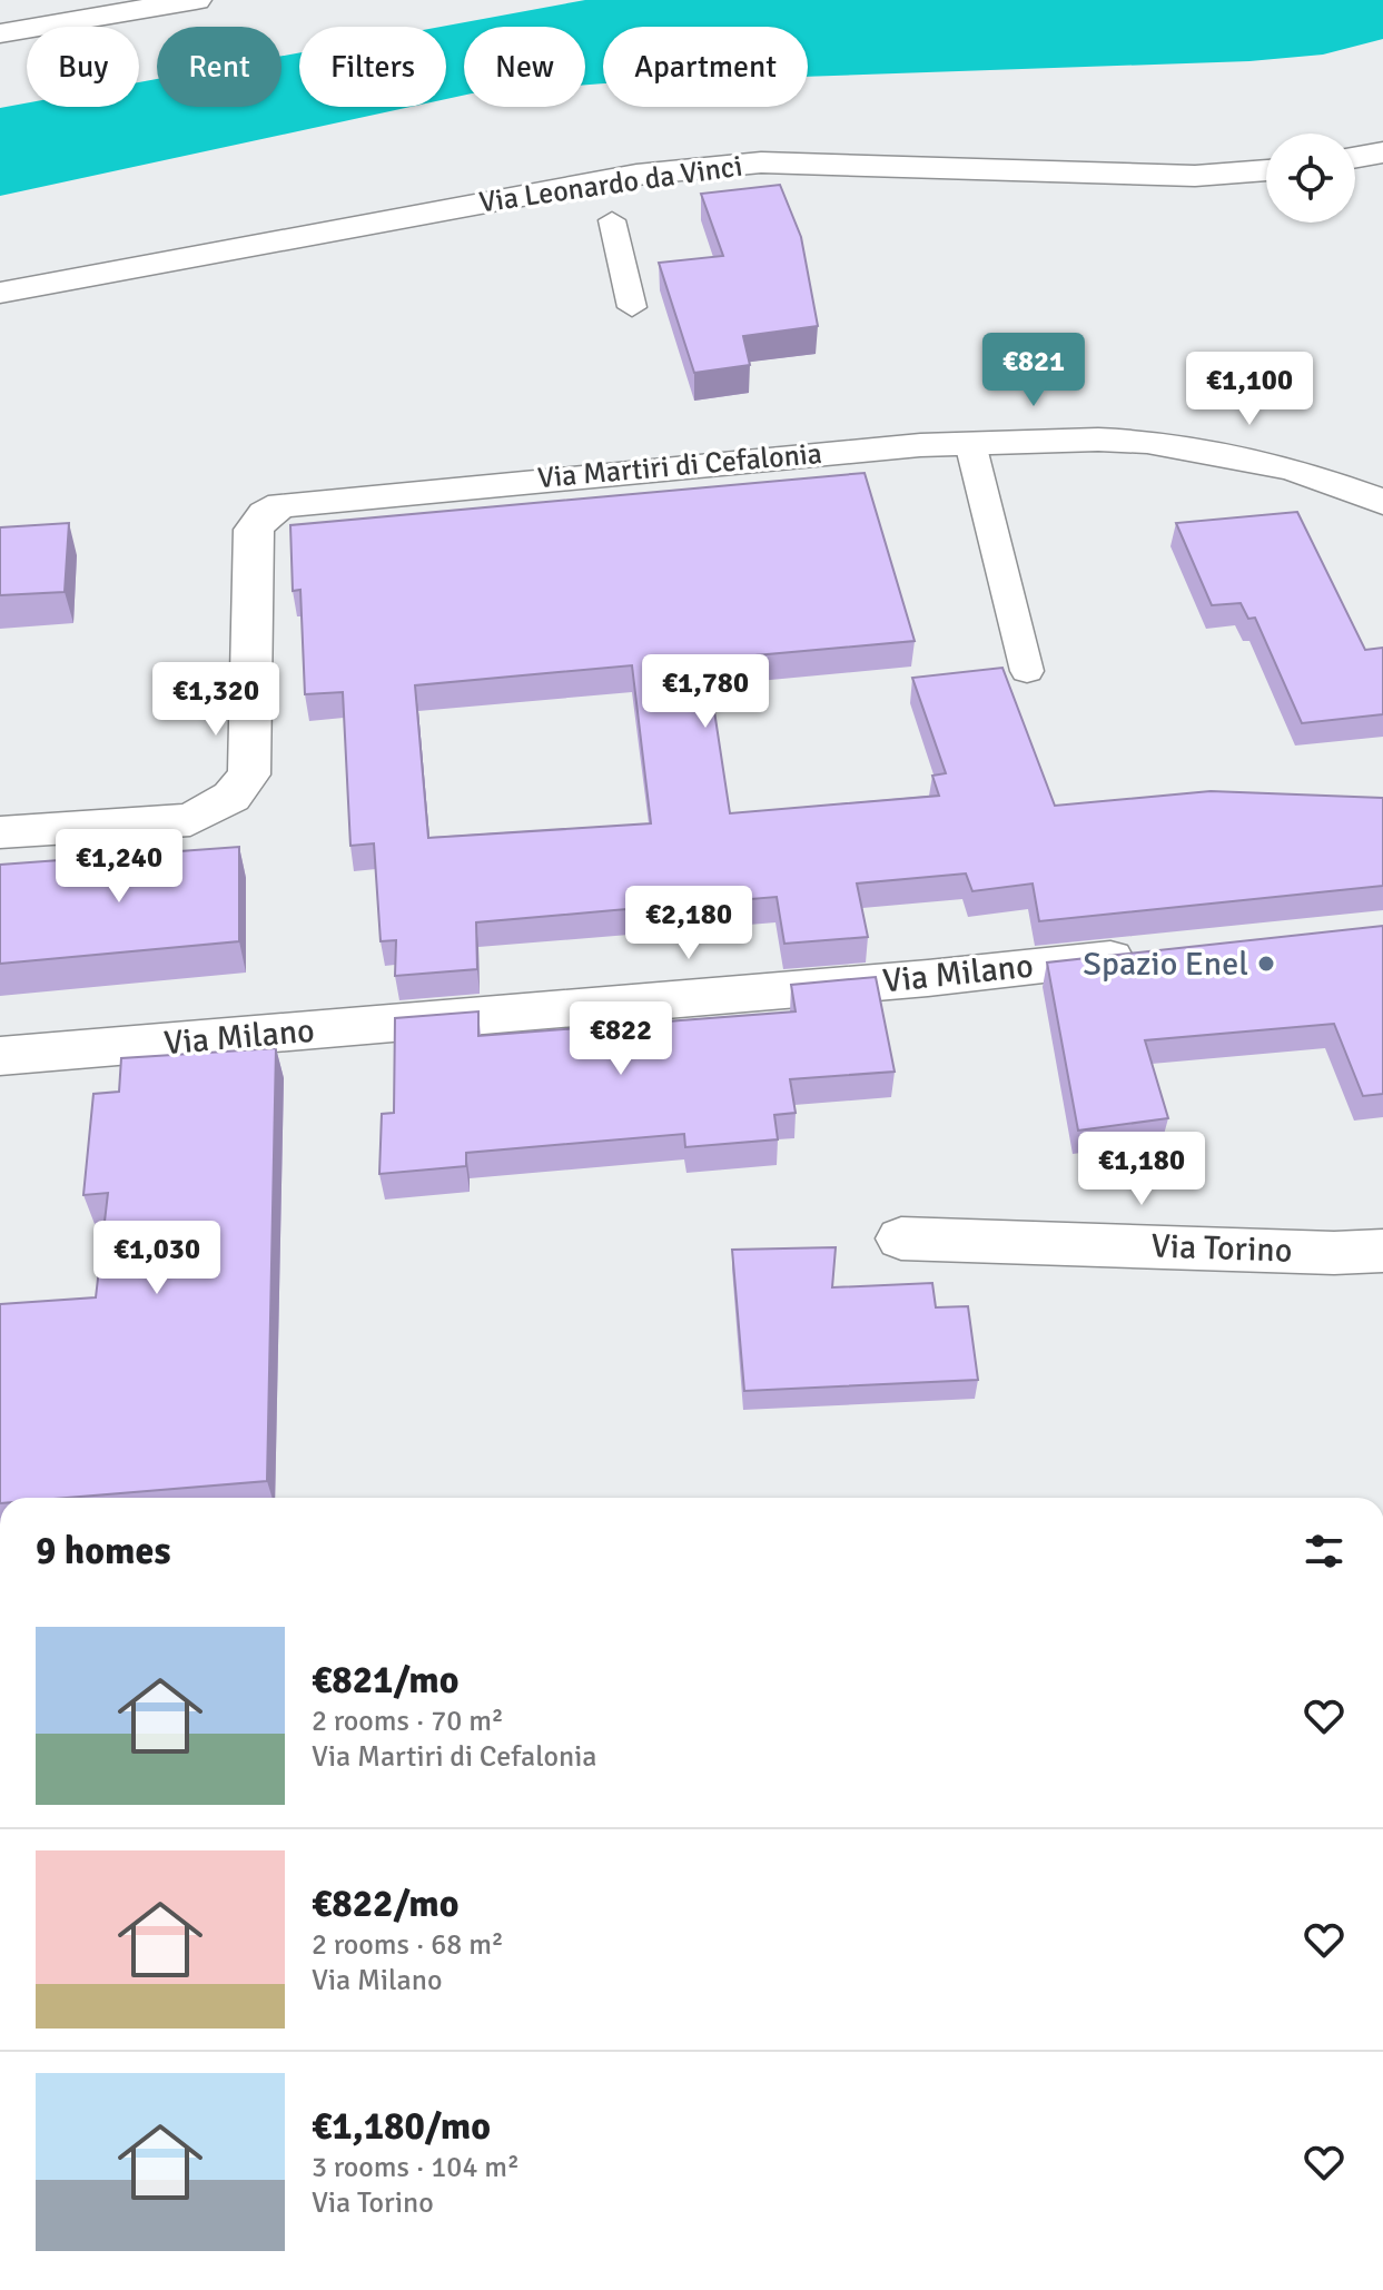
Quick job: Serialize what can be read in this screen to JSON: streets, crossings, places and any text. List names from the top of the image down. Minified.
{"streets":{"street":["Via Leonardo da Vinci","Via Martiri di Cefalonia","Via Milano","Via Torino"]},"places":["Spazio Enel"],"page":{"chip":["Buy","Rent","Filters","New","Apartment"],"price":["€821","€1,100","€1,780","€1,320","€1,240","€2,180","€822","€1,180","€1,030"],"heading":"9 homes","list":[{"name":"€821/mo","note":"2 rooms · 70 m² · Via Martiri di Cefalonia"},{"name":"€822/mo","note":"2 rooms · 68 m² · Via Milano"},{"name":"€1,180/mo","note":"3 rooms · 104 m² · Via Torino"}]}}
